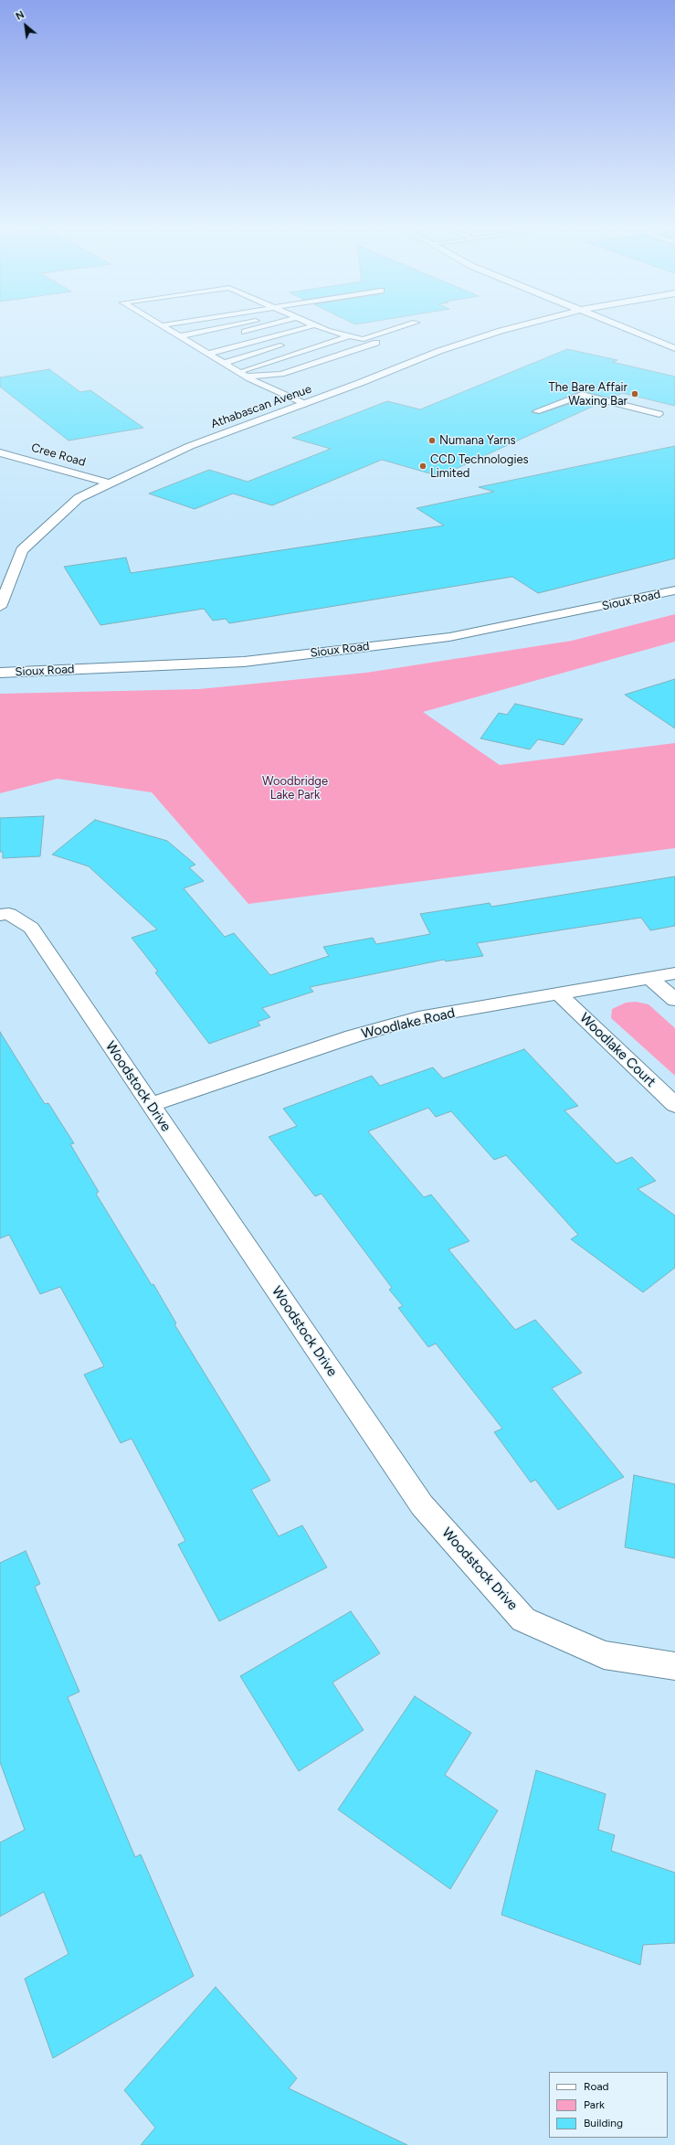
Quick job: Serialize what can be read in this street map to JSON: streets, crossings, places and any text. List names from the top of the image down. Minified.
{"streets":{"street":["Athabascan Avenue","Cree Road","Sioux Road","Woodlake Road","Woodlake Court","Woodstock Drive"]},"crossings":[["Athabascan Avenue","Cree Road"],["Woodlake Road","Woodlake Court"],["Woodlake Road","Woodstock Drive"]],"parks":["Woodbridge Lake Park"],"places":["The Bare Affair Waxing Bar","Numana Yarns","CCD Technologies Limited"],"legend":["Road","Park","Building"],"north":"top left"}
